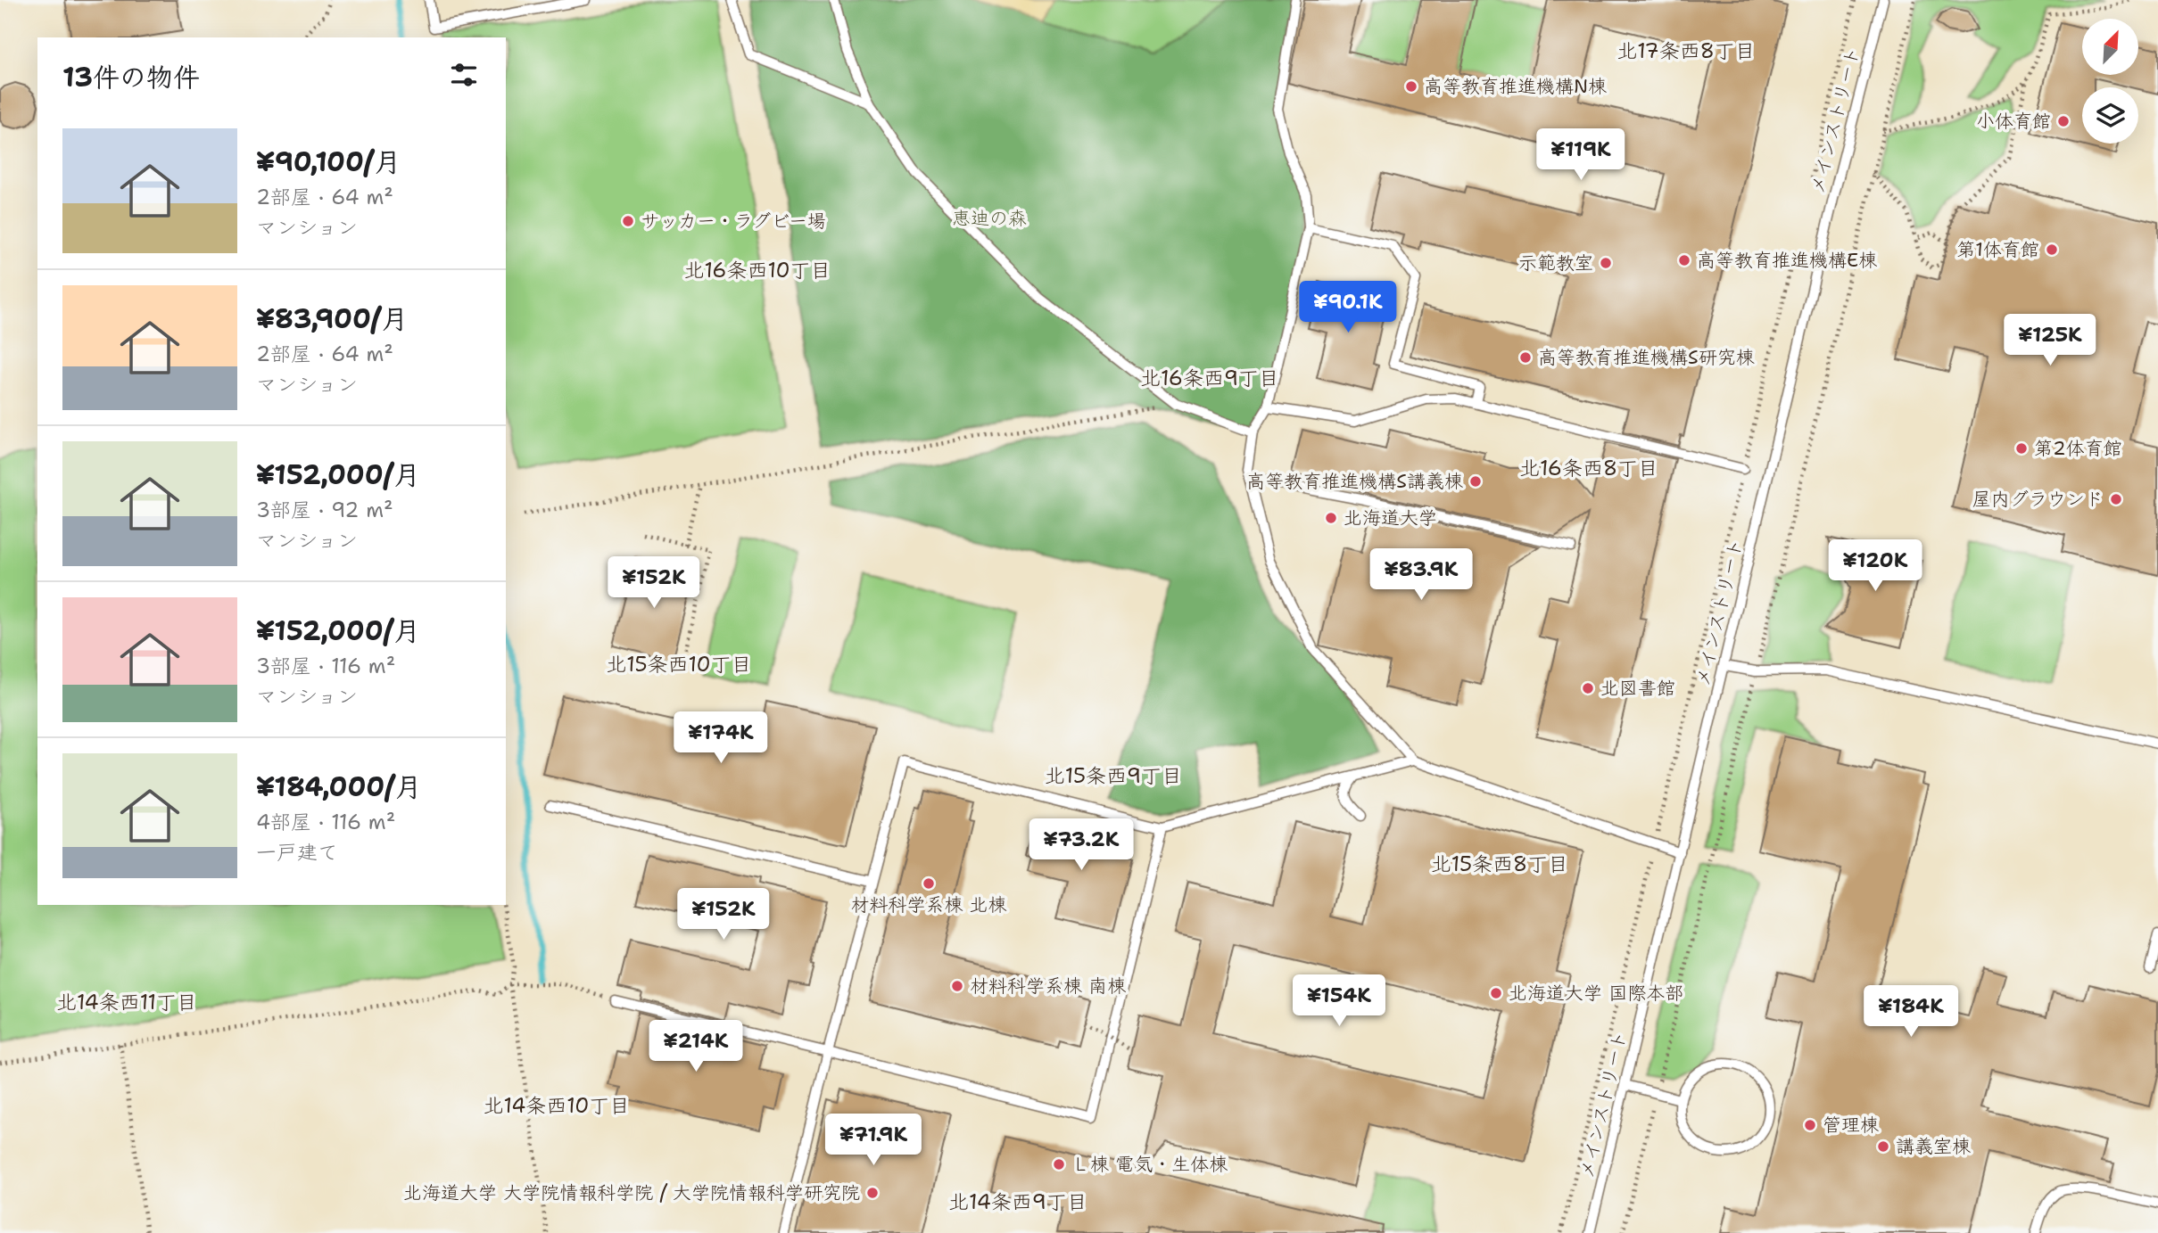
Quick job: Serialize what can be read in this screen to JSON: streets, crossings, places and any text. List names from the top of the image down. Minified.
{"streets":{"lane":["メインストリート"]},"districts":["北17条西8丁目","北16条西10丁目","北16条西9丁目","北16条西8丁目","北15条西10丁目","北15条西9丁目","北15条西8丁目","北14条西11丁目","北14条西10丁目","北14条西9丁目"],"parks":["恵迪の森"],"places":["高等教育推進機構N棟","小体育館","サッカー・ラグビー場","第1体育館","高等教育推進機構E棟","示範教室","高等教育推進機構S研究棟","第2体育館","高等教育推進機構S講義棟","屋内グラウンド","北海道大学","北図書館","材料科学系棟 北棟","材料科学系棟 南棟","北海道大学 国際本部","管理棟","講義室棟","Ｌ棟 電気・生体棟","北海道大学 大学院情報科学院 / 大学院情報科学研究院"],"north":"top right","page":{"heading":"13件の物件","list":[{"name":"¥90,100/月","note":"2部屋 · 64 m² · マンション"},{"name":"¥83,900/月","note":"2部屋 · 64 m² · マンション"},{"name":"¥152,000/月","note":"3部屋 · 92 m² · マンション"},{"name":"¥152,000/月","note":"3部屋 · 116 m² · マンション"},{"name":"¥184,000/月","note":"4部屋 · 116 m² · 一戸建て"}],"price":["¥119K","¥90.1K","¥125K","¥120K","¥83.9K","¥152K","¥174K","¥73.2K","¥152K","¥154K","¥184K","¥214K","¥71.9K"]}}
